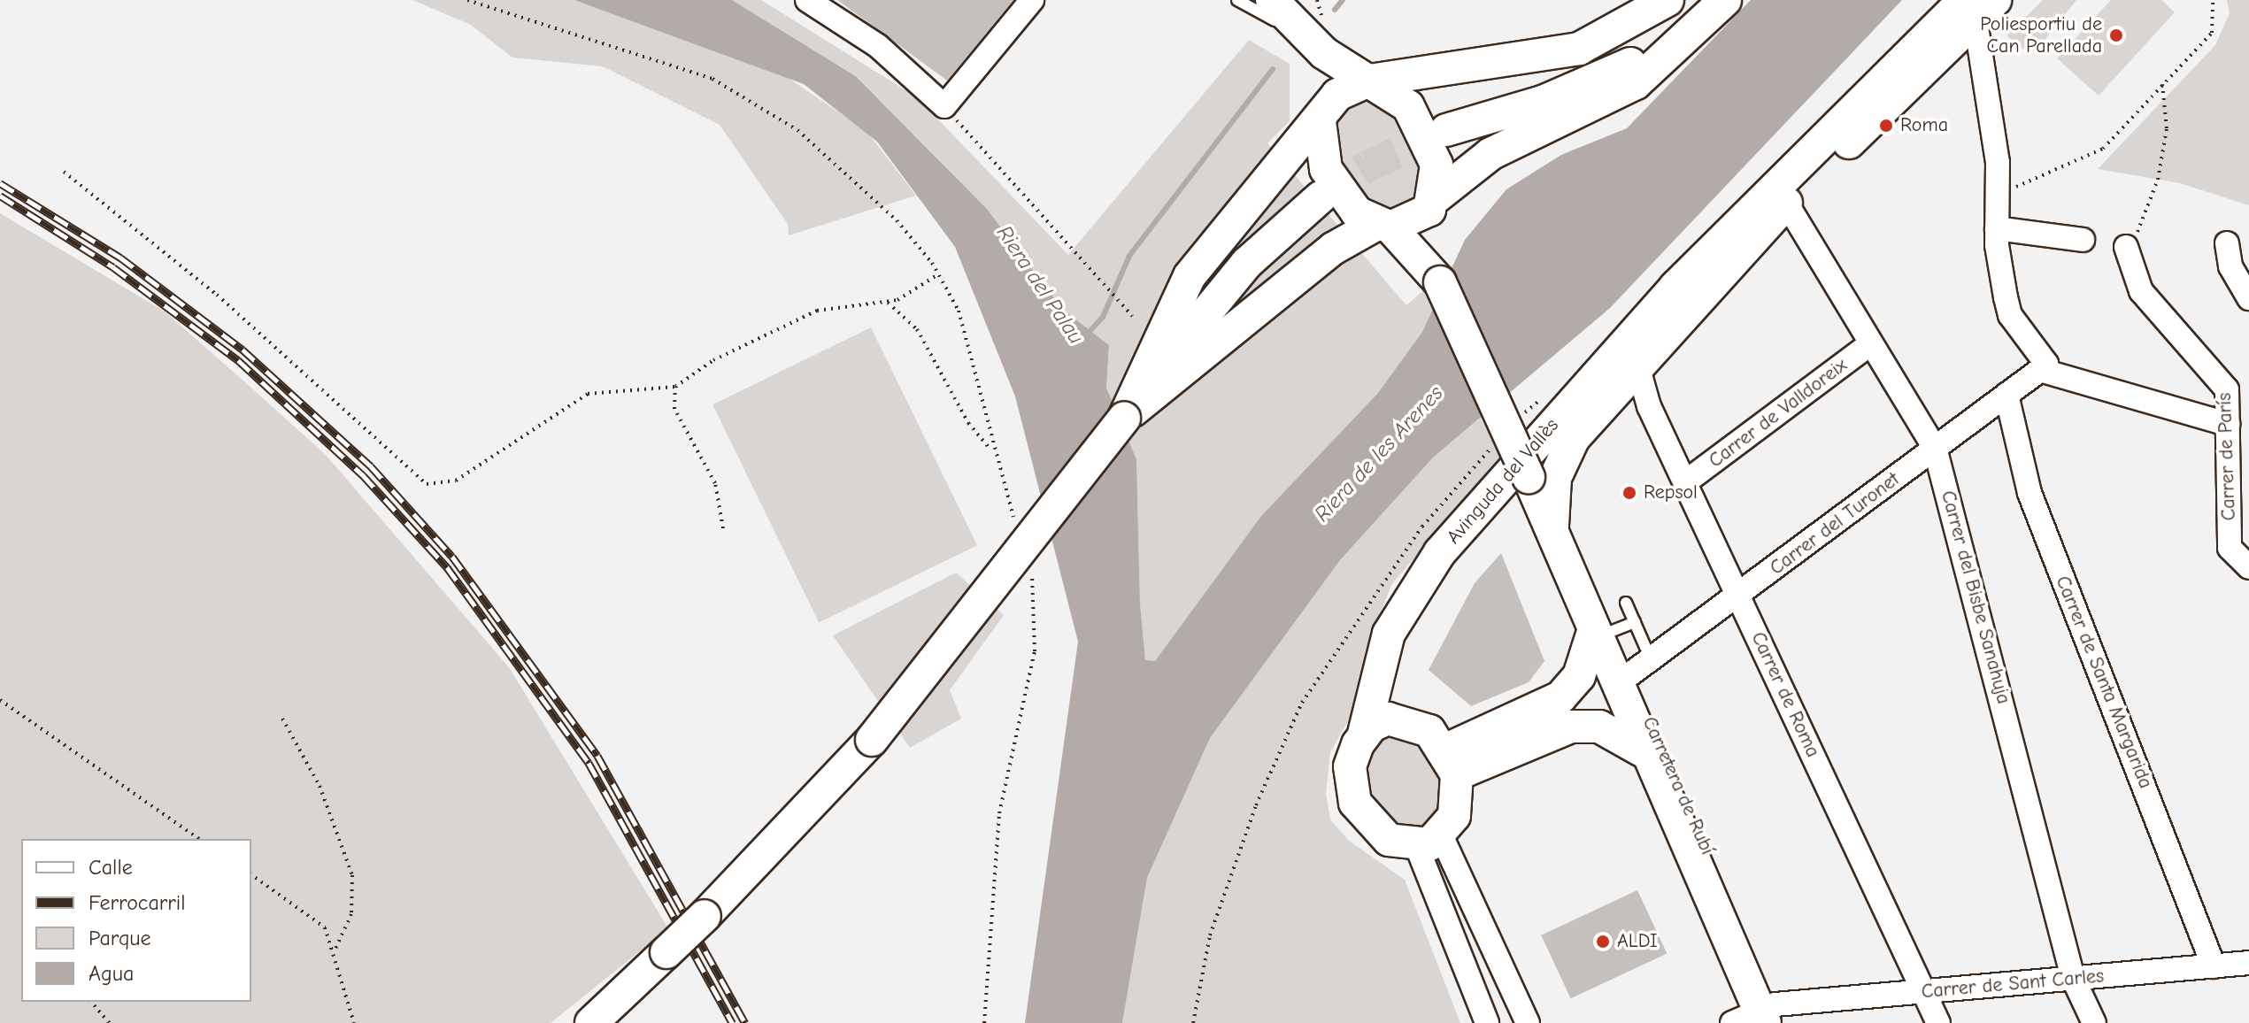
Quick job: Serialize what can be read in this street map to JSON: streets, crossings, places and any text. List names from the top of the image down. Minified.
{"streets":{"main road":["Avinguda del Vallès","Carretera de Rubí"],"street":["Carrer de Valldoreix","Carrer de París","Carrer del Turonet","Carrer del Bisbe Sanahuja","Carrer de Santa Margarida","Carrer de Roma","Carrer de Sant Carles"]},"crossings":[["Carrer de Valldoreix","Carrer del Bisbe Sanahuja"],["Carrer de Valldoreix","Carrer de Roma"],["Avinguda del Vallès","Carrer del Bisbe Sanahuja"],["Avinguda del Vallès","Carrer de Roma"],["Avinguda del Vallès","Carretera de Rubí"],["Carrer del Turonet","Carrer del Bisbe Sanahuja"],["Carrer del Turonet","Carrer de Santa Margarida"],["Carrer del Turonet","Carrer de Roma"],["Carrer del Turonet","Carretera de Rubí"],["Carrer del Bisbe Sanahuja","Carrer de Sant Carles"],["Carrer de Santa Margarida","Carrer de Sant Carles"],["Carrer de Roma","Carrer de Sant Carles"],["Carretera de Rubí","Carrer de Sant Carles"]],"water":["Riera del Palau","Riera de les Arenes"],"places":["Poliesportiu de Can Parellada","Roma","Repsol","ALDI"],"legend":["Calle","Ferrocarril","Parque","Agua"]}
